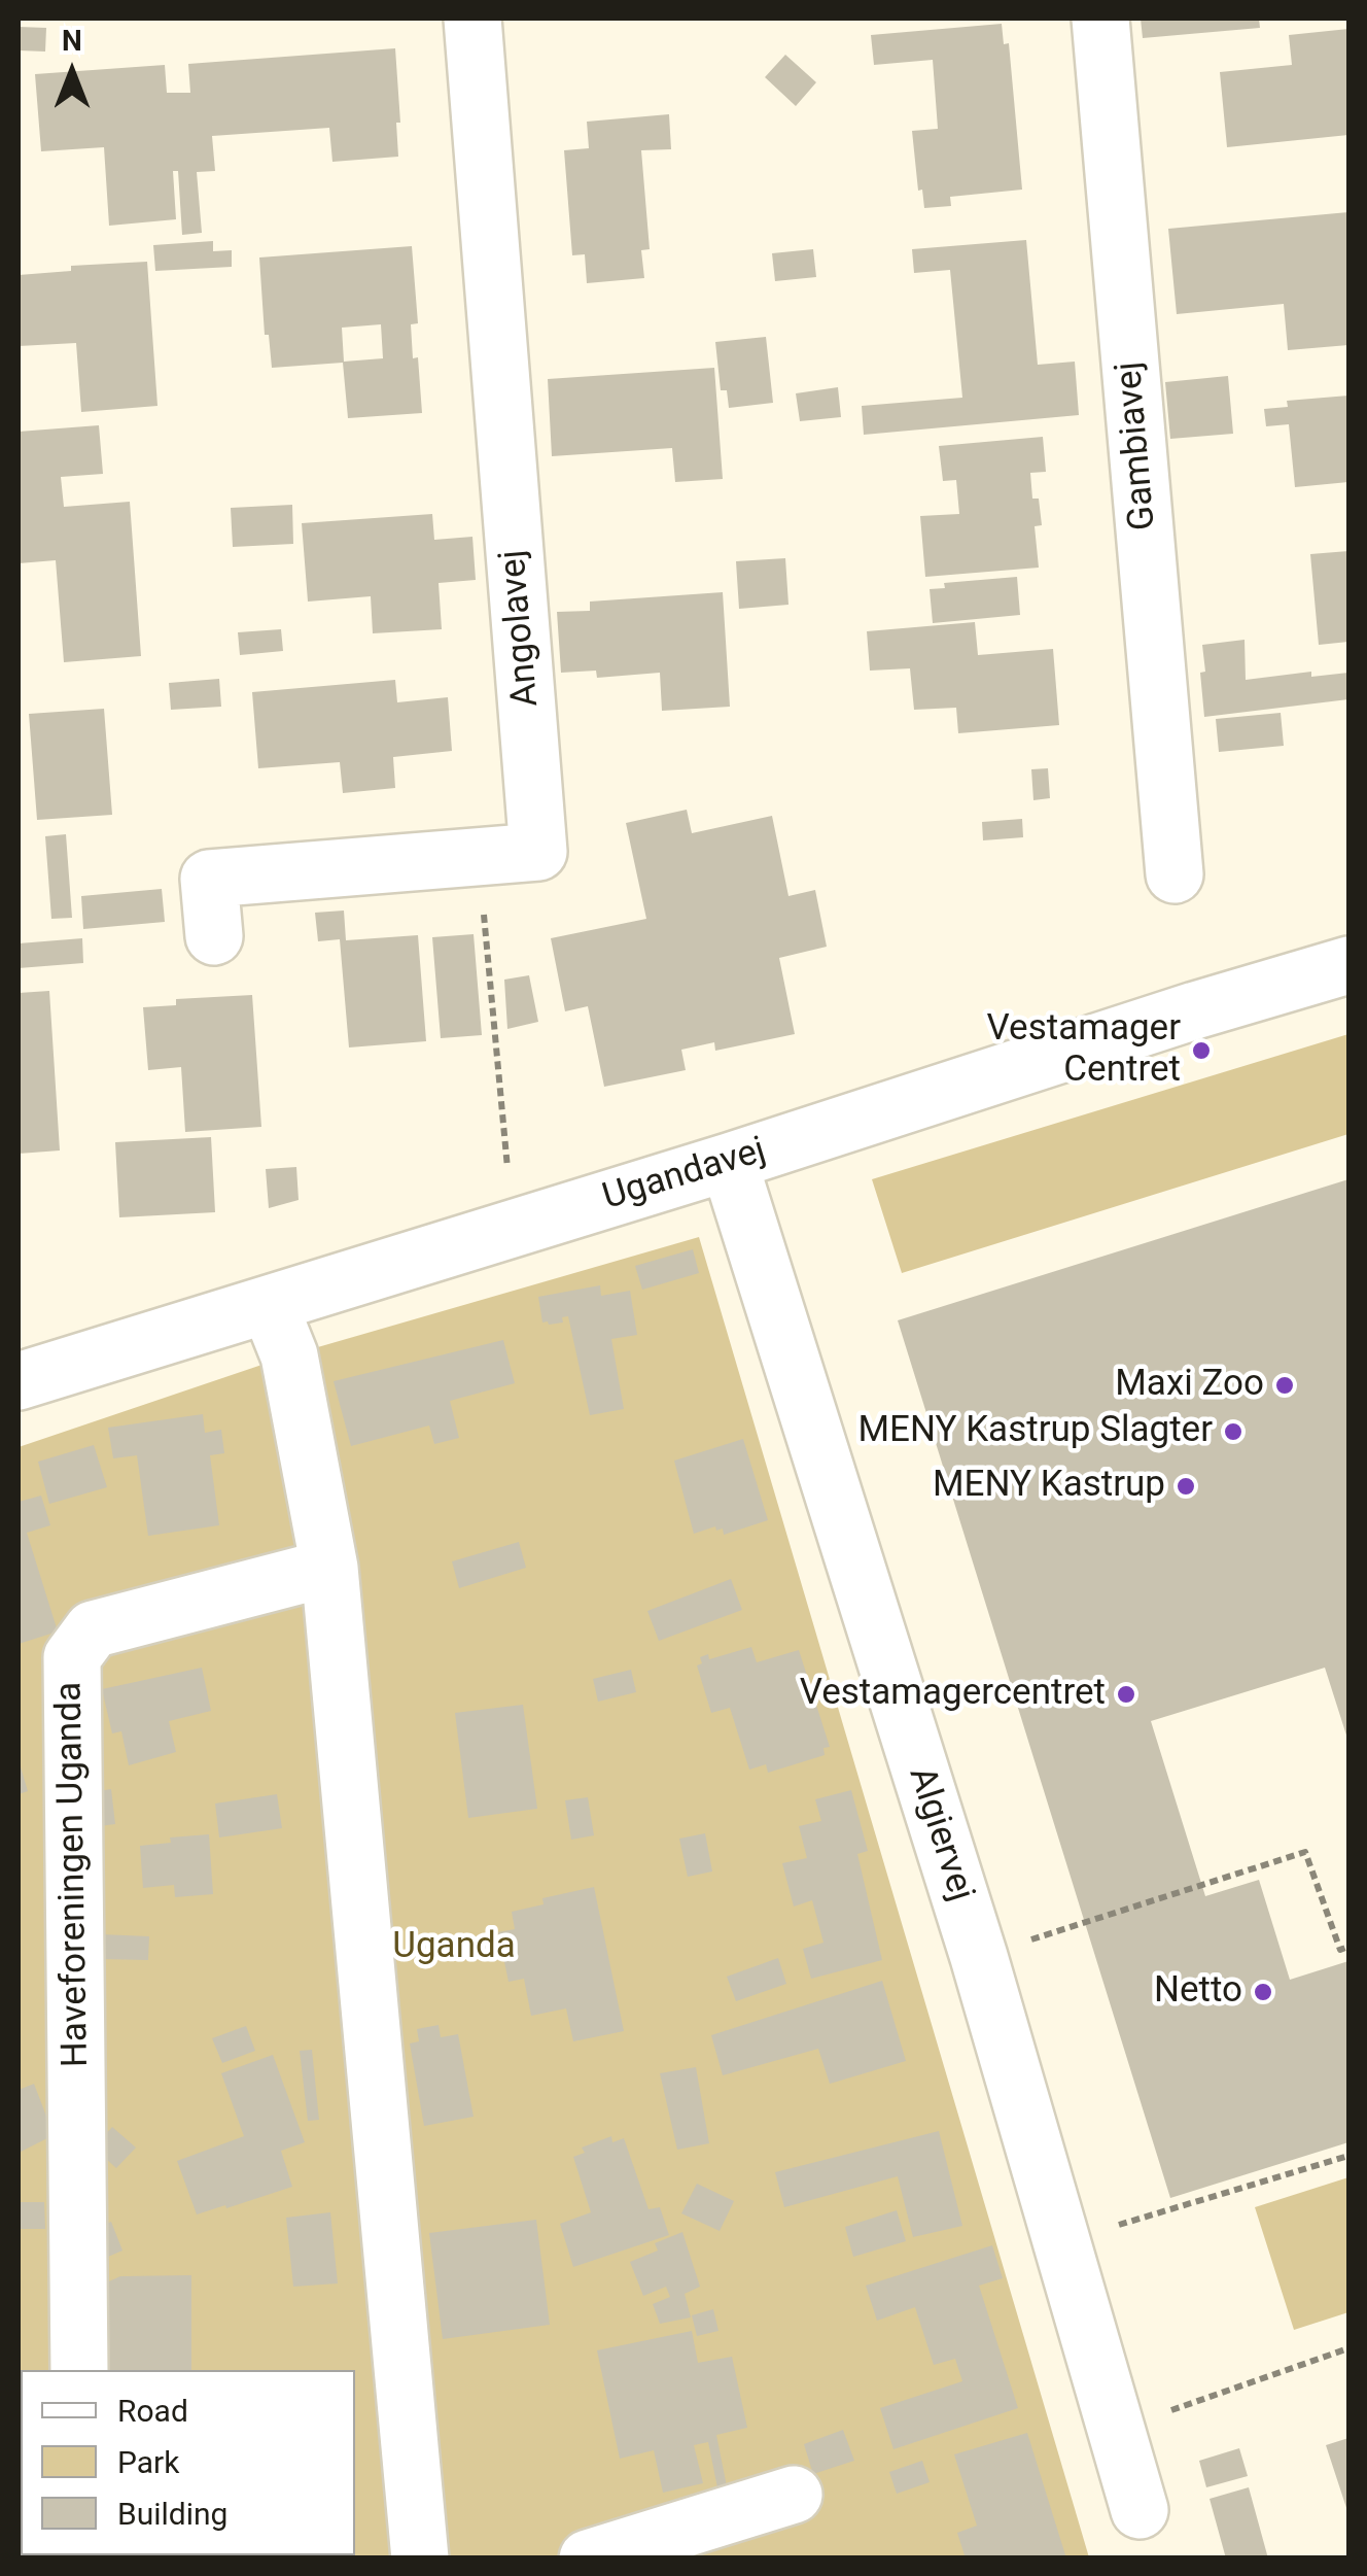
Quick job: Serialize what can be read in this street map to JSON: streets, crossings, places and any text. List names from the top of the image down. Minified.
{"streets":{"street":["Gambiavej","Angolavej","Ugandavej","Algiervej","Haveforeningen Uganda"]},"crossings":[["Ugandavej","Algiervej"]],"parks":["Uganda"],"places":["Vestamager Centret","Maxi Zoo","MENY Kastrup Slagter","MENY Kastrup","Vestamagercentret","Netto"],"legend":["Road","Park","Building"],"north":"top"}
